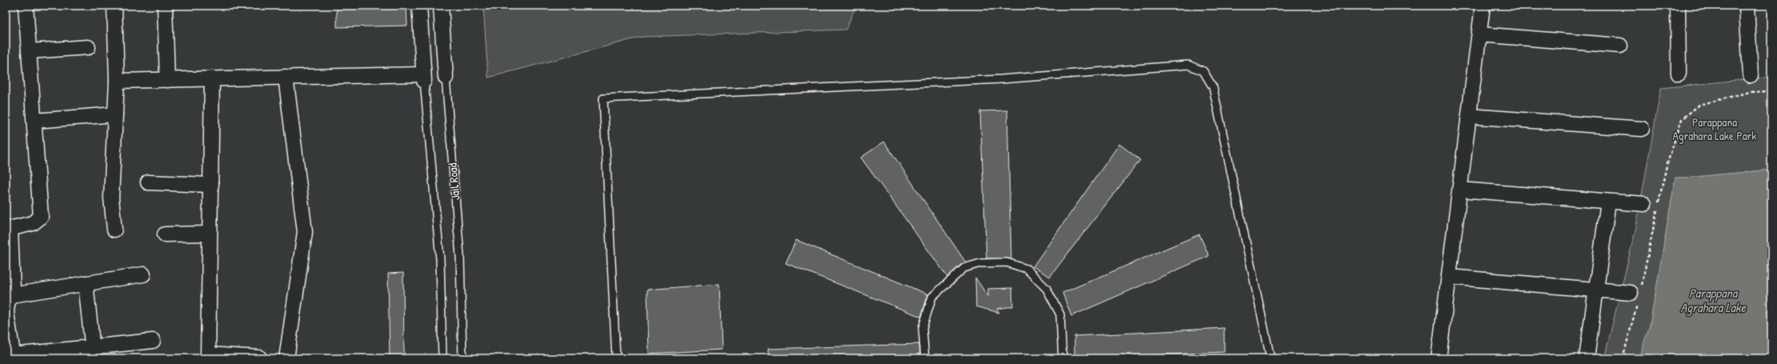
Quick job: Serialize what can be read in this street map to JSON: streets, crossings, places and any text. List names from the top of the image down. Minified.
{"streets":{"street":["Jail Road"]},"water":["Parappana Agrahara Lake"],"parks":["Parappana Agrahara Lake Park"]}
